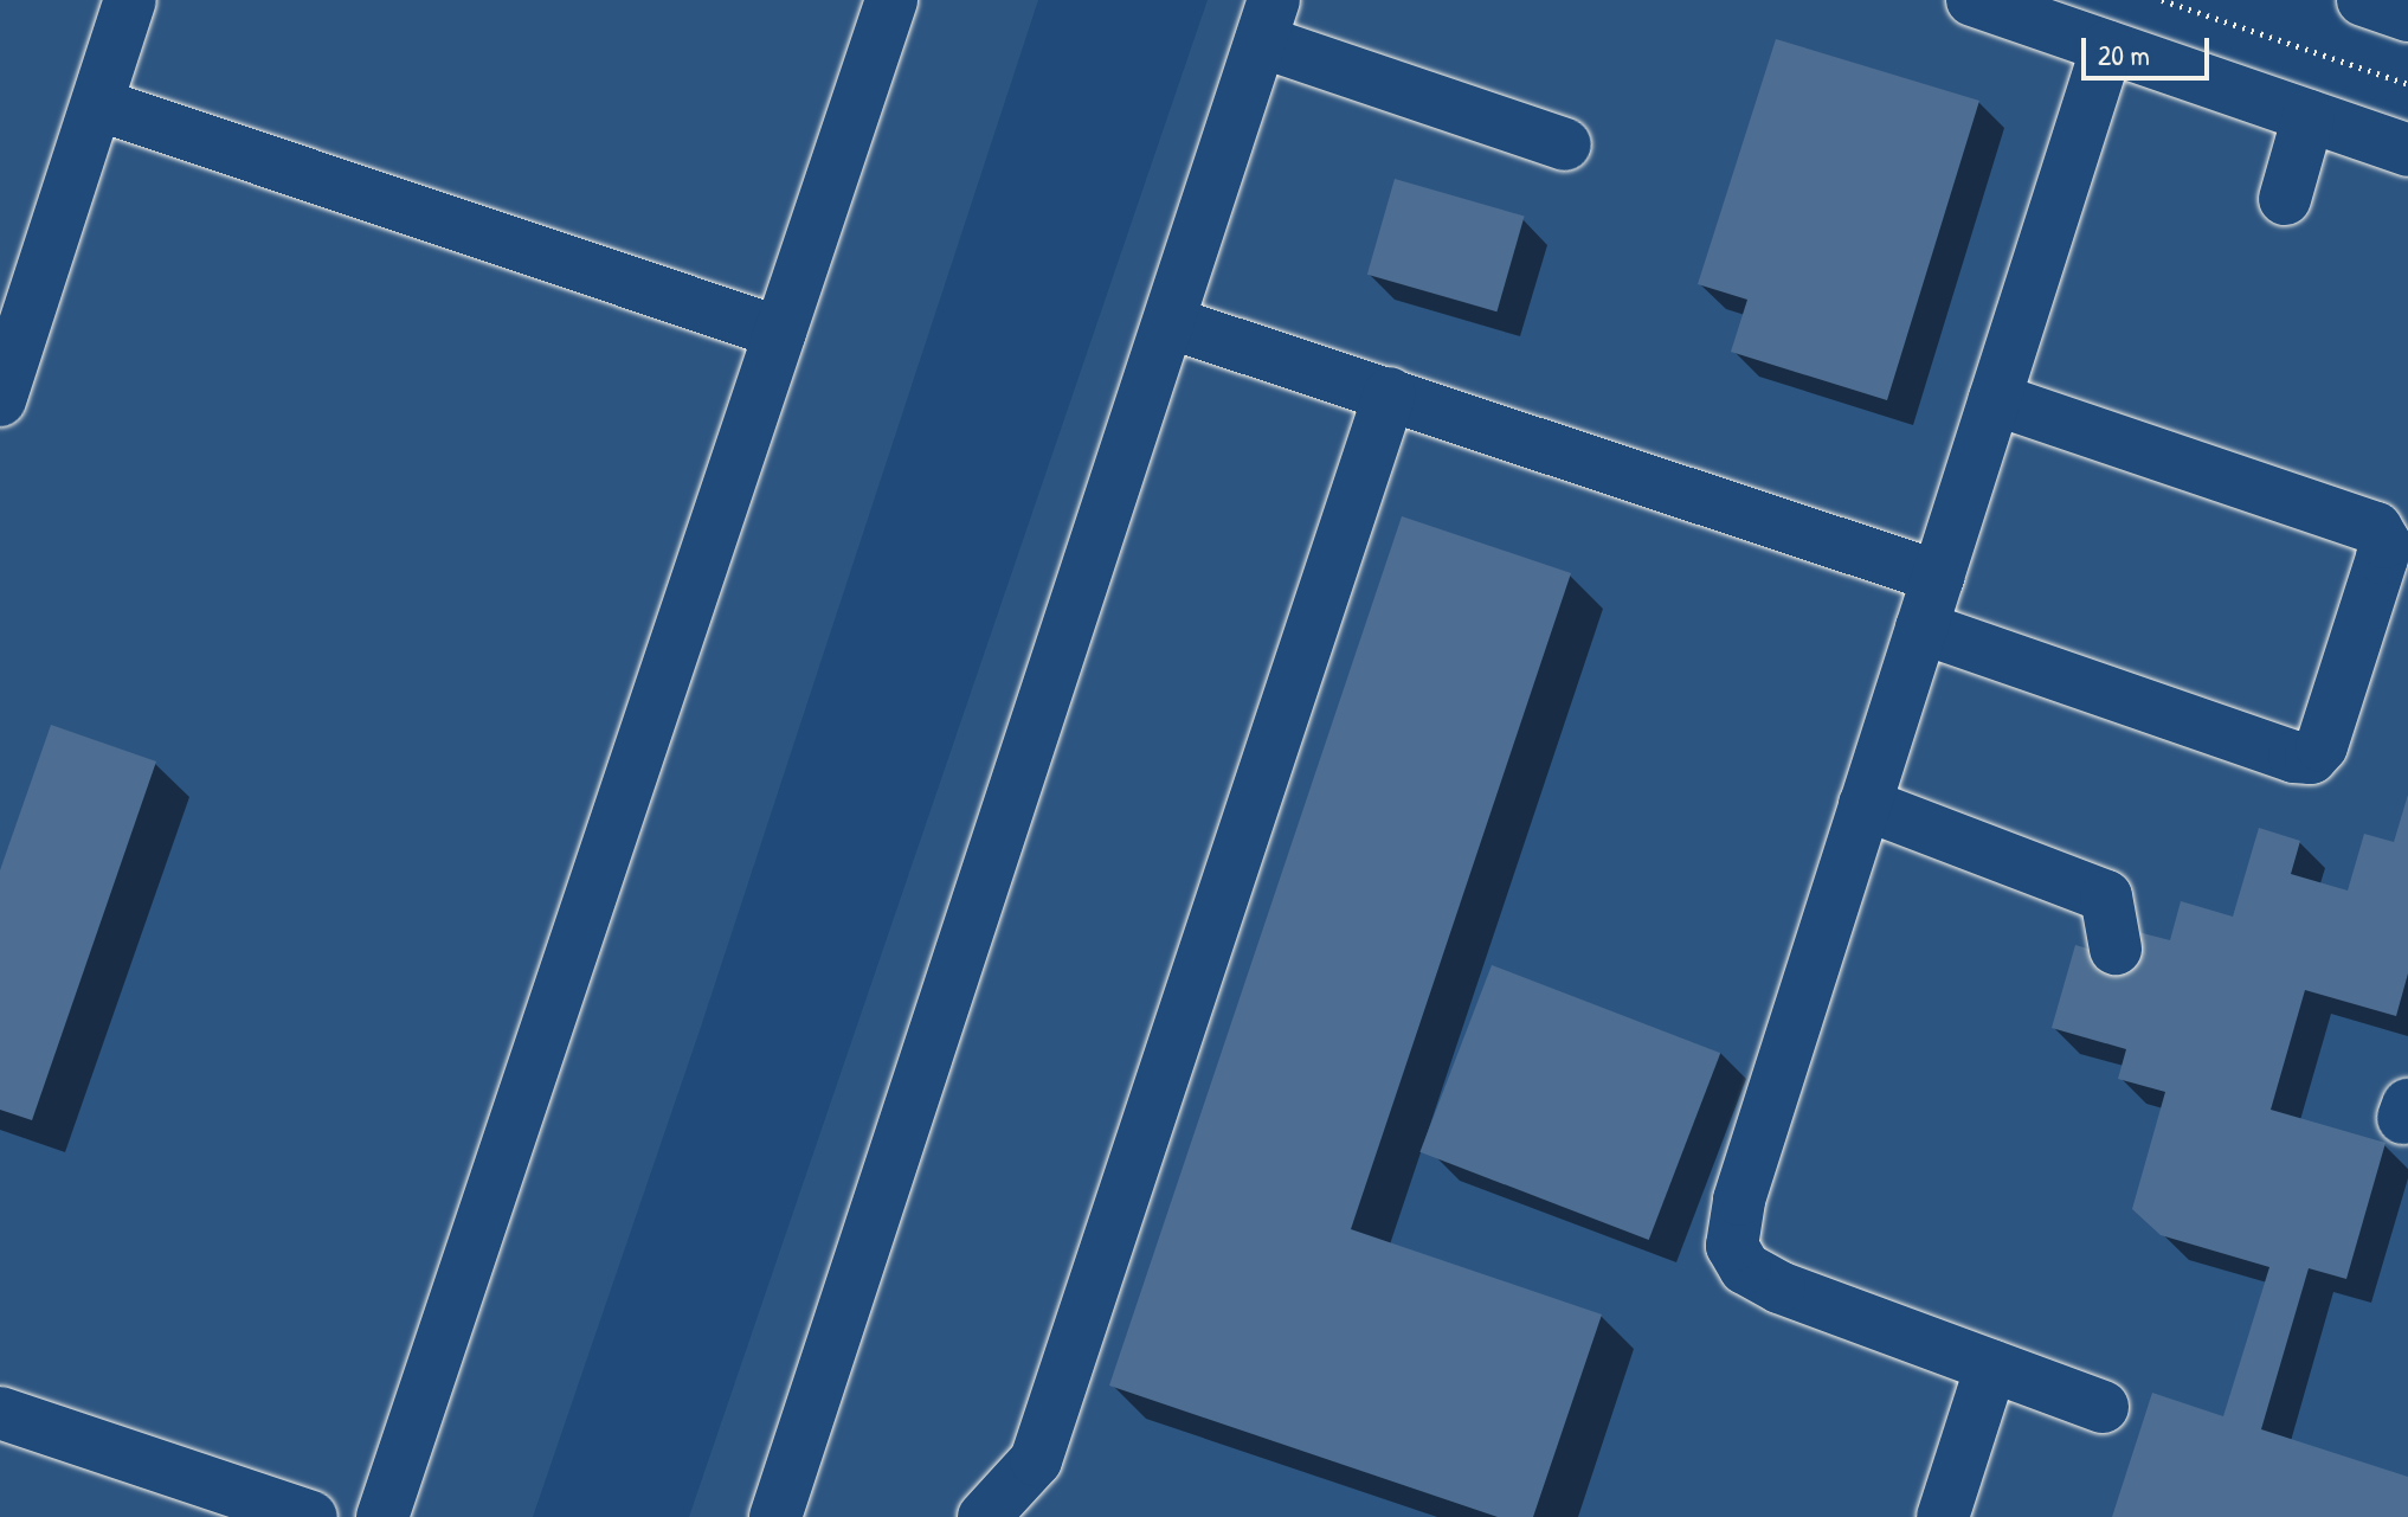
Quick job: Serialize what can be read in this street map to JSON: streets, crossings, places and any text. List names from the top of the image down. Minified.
{"scale_bar":"20 m"}
